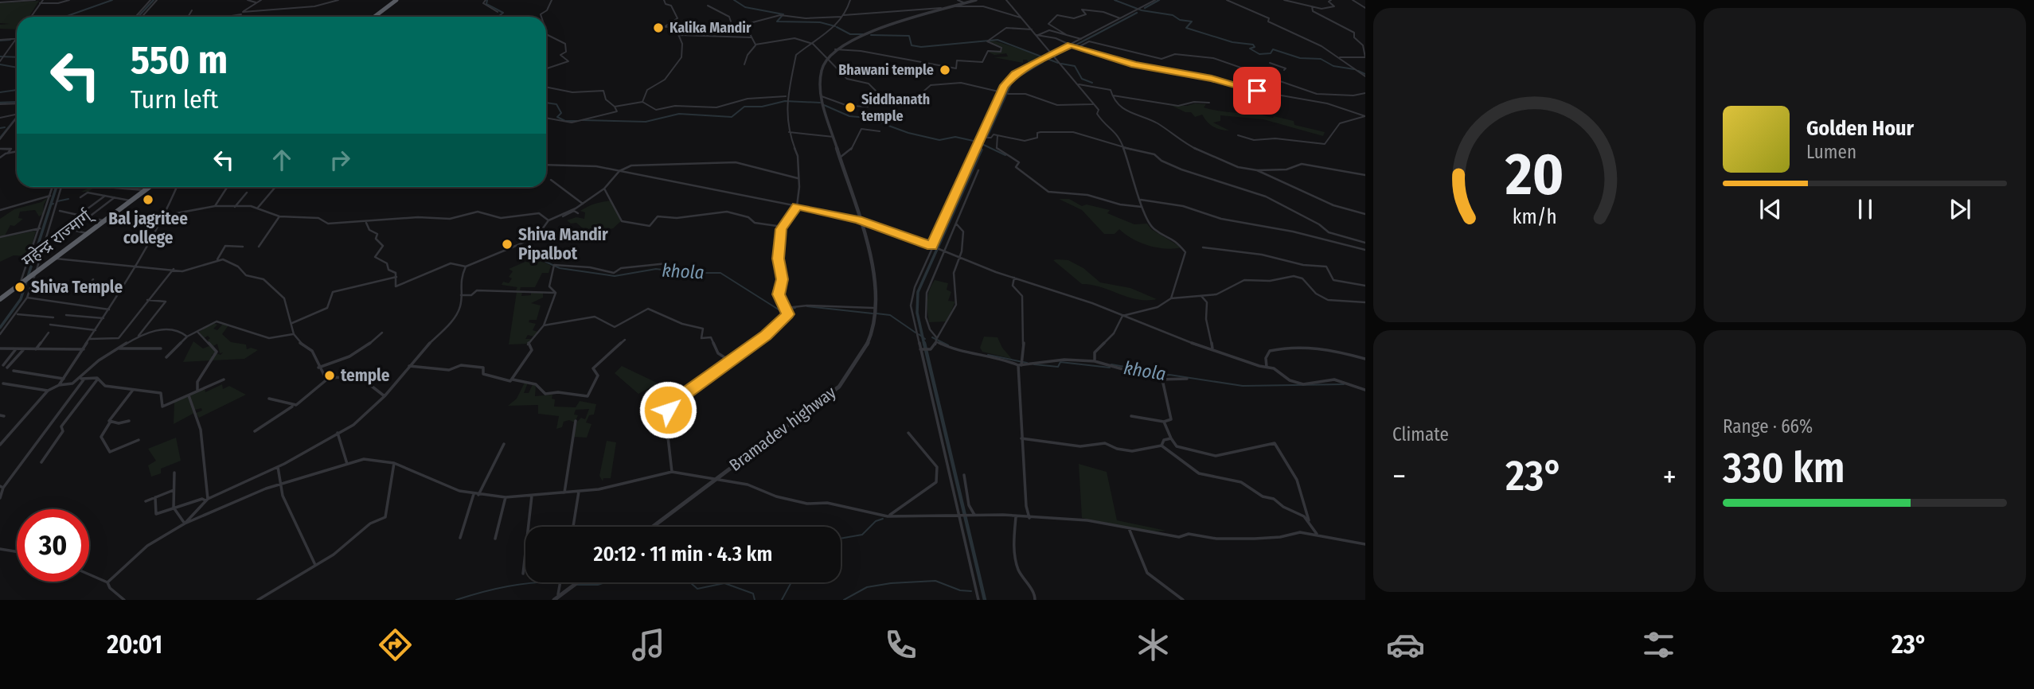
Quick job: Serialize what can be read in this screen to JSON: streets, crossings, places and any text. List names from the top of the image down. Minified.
{"streets":{"highway":["महेन्द्र राज्मार्ग्"],"street":["Bramadev highway"]},"water":["khola"],"places":["Kalika Mandir","Bhawani temple","Siddhanath temple","Bal jagritee college","Shiva Mandir Pipalbot","Shiva Temple","temple"],"page":{"turn":["550 m","Turn left"],"song":["Golden Hour","Lumen"],"tile":["Climate",["Range · 66%","330 km"]],"heat":["−","23°","+"],"limit":"30","trip":"20:12 · 11 min · 4.3 km","tabs":["20:01","23°"],"gauge":["20","km/h"]}}
